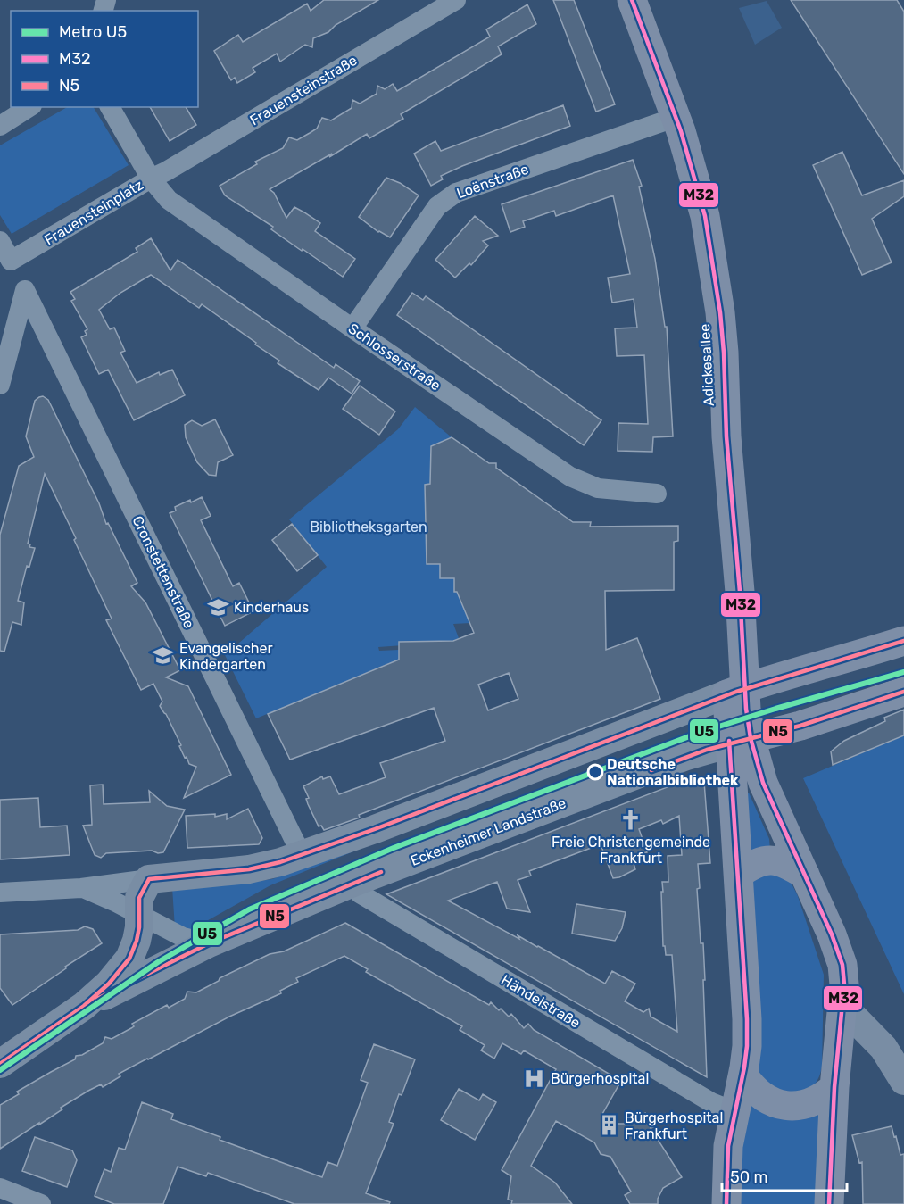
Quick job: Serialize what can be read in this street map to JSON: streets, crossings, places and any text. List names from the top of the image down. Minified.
{"streets":{"main road":["Adickesallee","Eckenheimer Landstraße"],"street":["Frauensteinstraße","Loënstraße","Frauensteinplatz","Schlosserstraße","Cronstettenstraße","Händelstraße"]},"crossings":[["Frauensteinstraße","Frauensteinplatz"],["Frauensteinstraße","Schlosserstraße"],["Loënstraße","Schlosserstraße"],["Loënstraße","Adickesallee"],["Frauensteinplatz","Schlosserstraße"],["Adickesallee","Eckenheimer Landstraße"],["Eckenheimer Landstraße","Händelstraße"]],"parks":["Bibliotheksgarten"],"places":{"school or university":["Kinderhaus","Evangelischer Kindergarten"],"other":["Deutsche Nationalbibliothek"],"church":["Freie Christengemeinde Frankfurt"],"hospital":["Bürgerhospital"],"building":["Bürgerhospital Frankfurt"]},"lines":["transit line M32","transit line N5","metro line U5"],"legend":["Metro U5","M32","N5"],"scale_bar":"50 m"}
